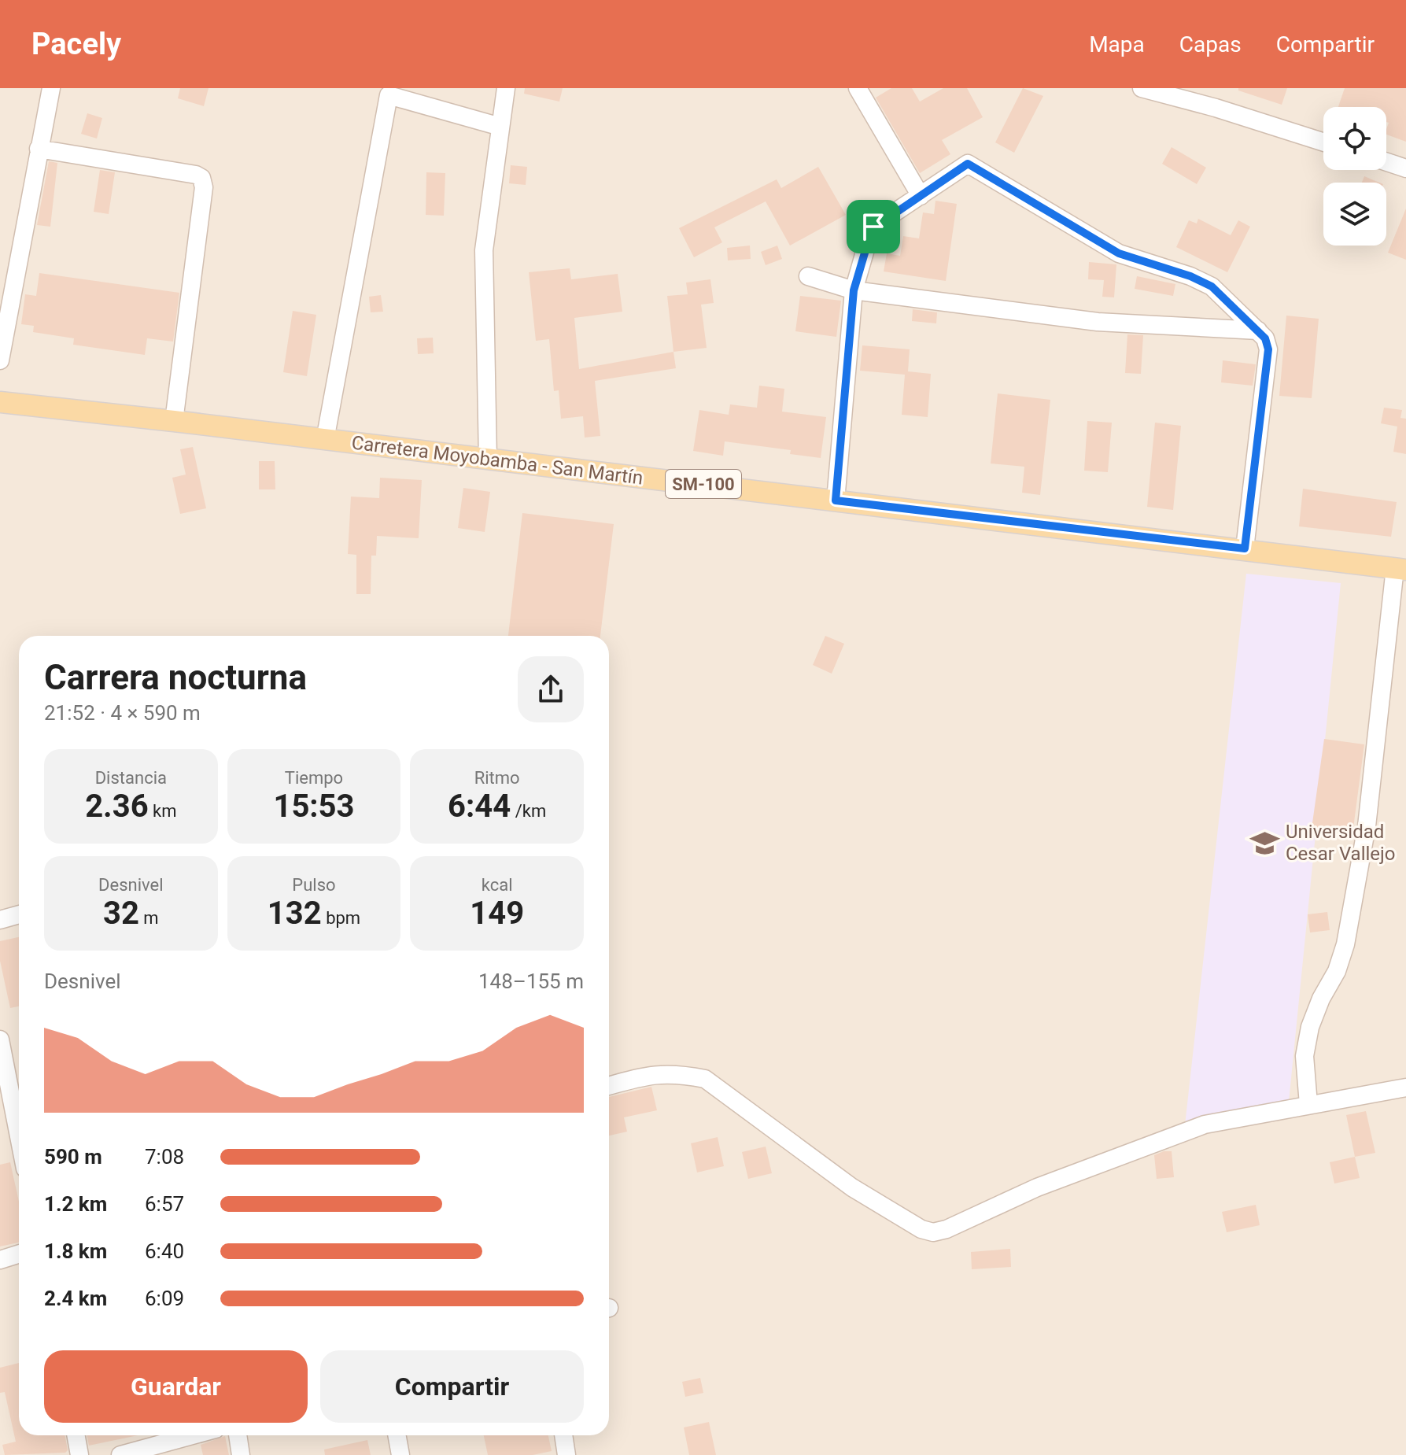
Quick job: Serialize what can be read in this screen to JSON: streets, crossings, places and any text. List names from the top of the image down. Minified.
{"streets":{"main road":["Carretera Moyobamba - San Martín","SM-100"]},"places":{"school or university":["Universidad Cesar Vallejo"]},"page":{"header":"Pacely","nav":["Mapa","Capas","Compartir"],"heading":["Carrera nocturna","21:52 · 4 × 590 m"],"stats":[["Distancia","2.36 km"],["Tiempo","15:53"],["Ritmo","6:44 /km"],["Desnivel","32 m"],["Pulso","132 bpm"],["kcal","149"]],"chart":["Desnivel","148–155 m"],"list":[{"name":"590 m","note":"7:08"},{"name":"1.2 km","note":"6:57"},{"name":"1.8 km","note":"6:40"},{"name":"2.4 km","note":"6:09"}],"buttons":["Guardar","Compartir"]}}
